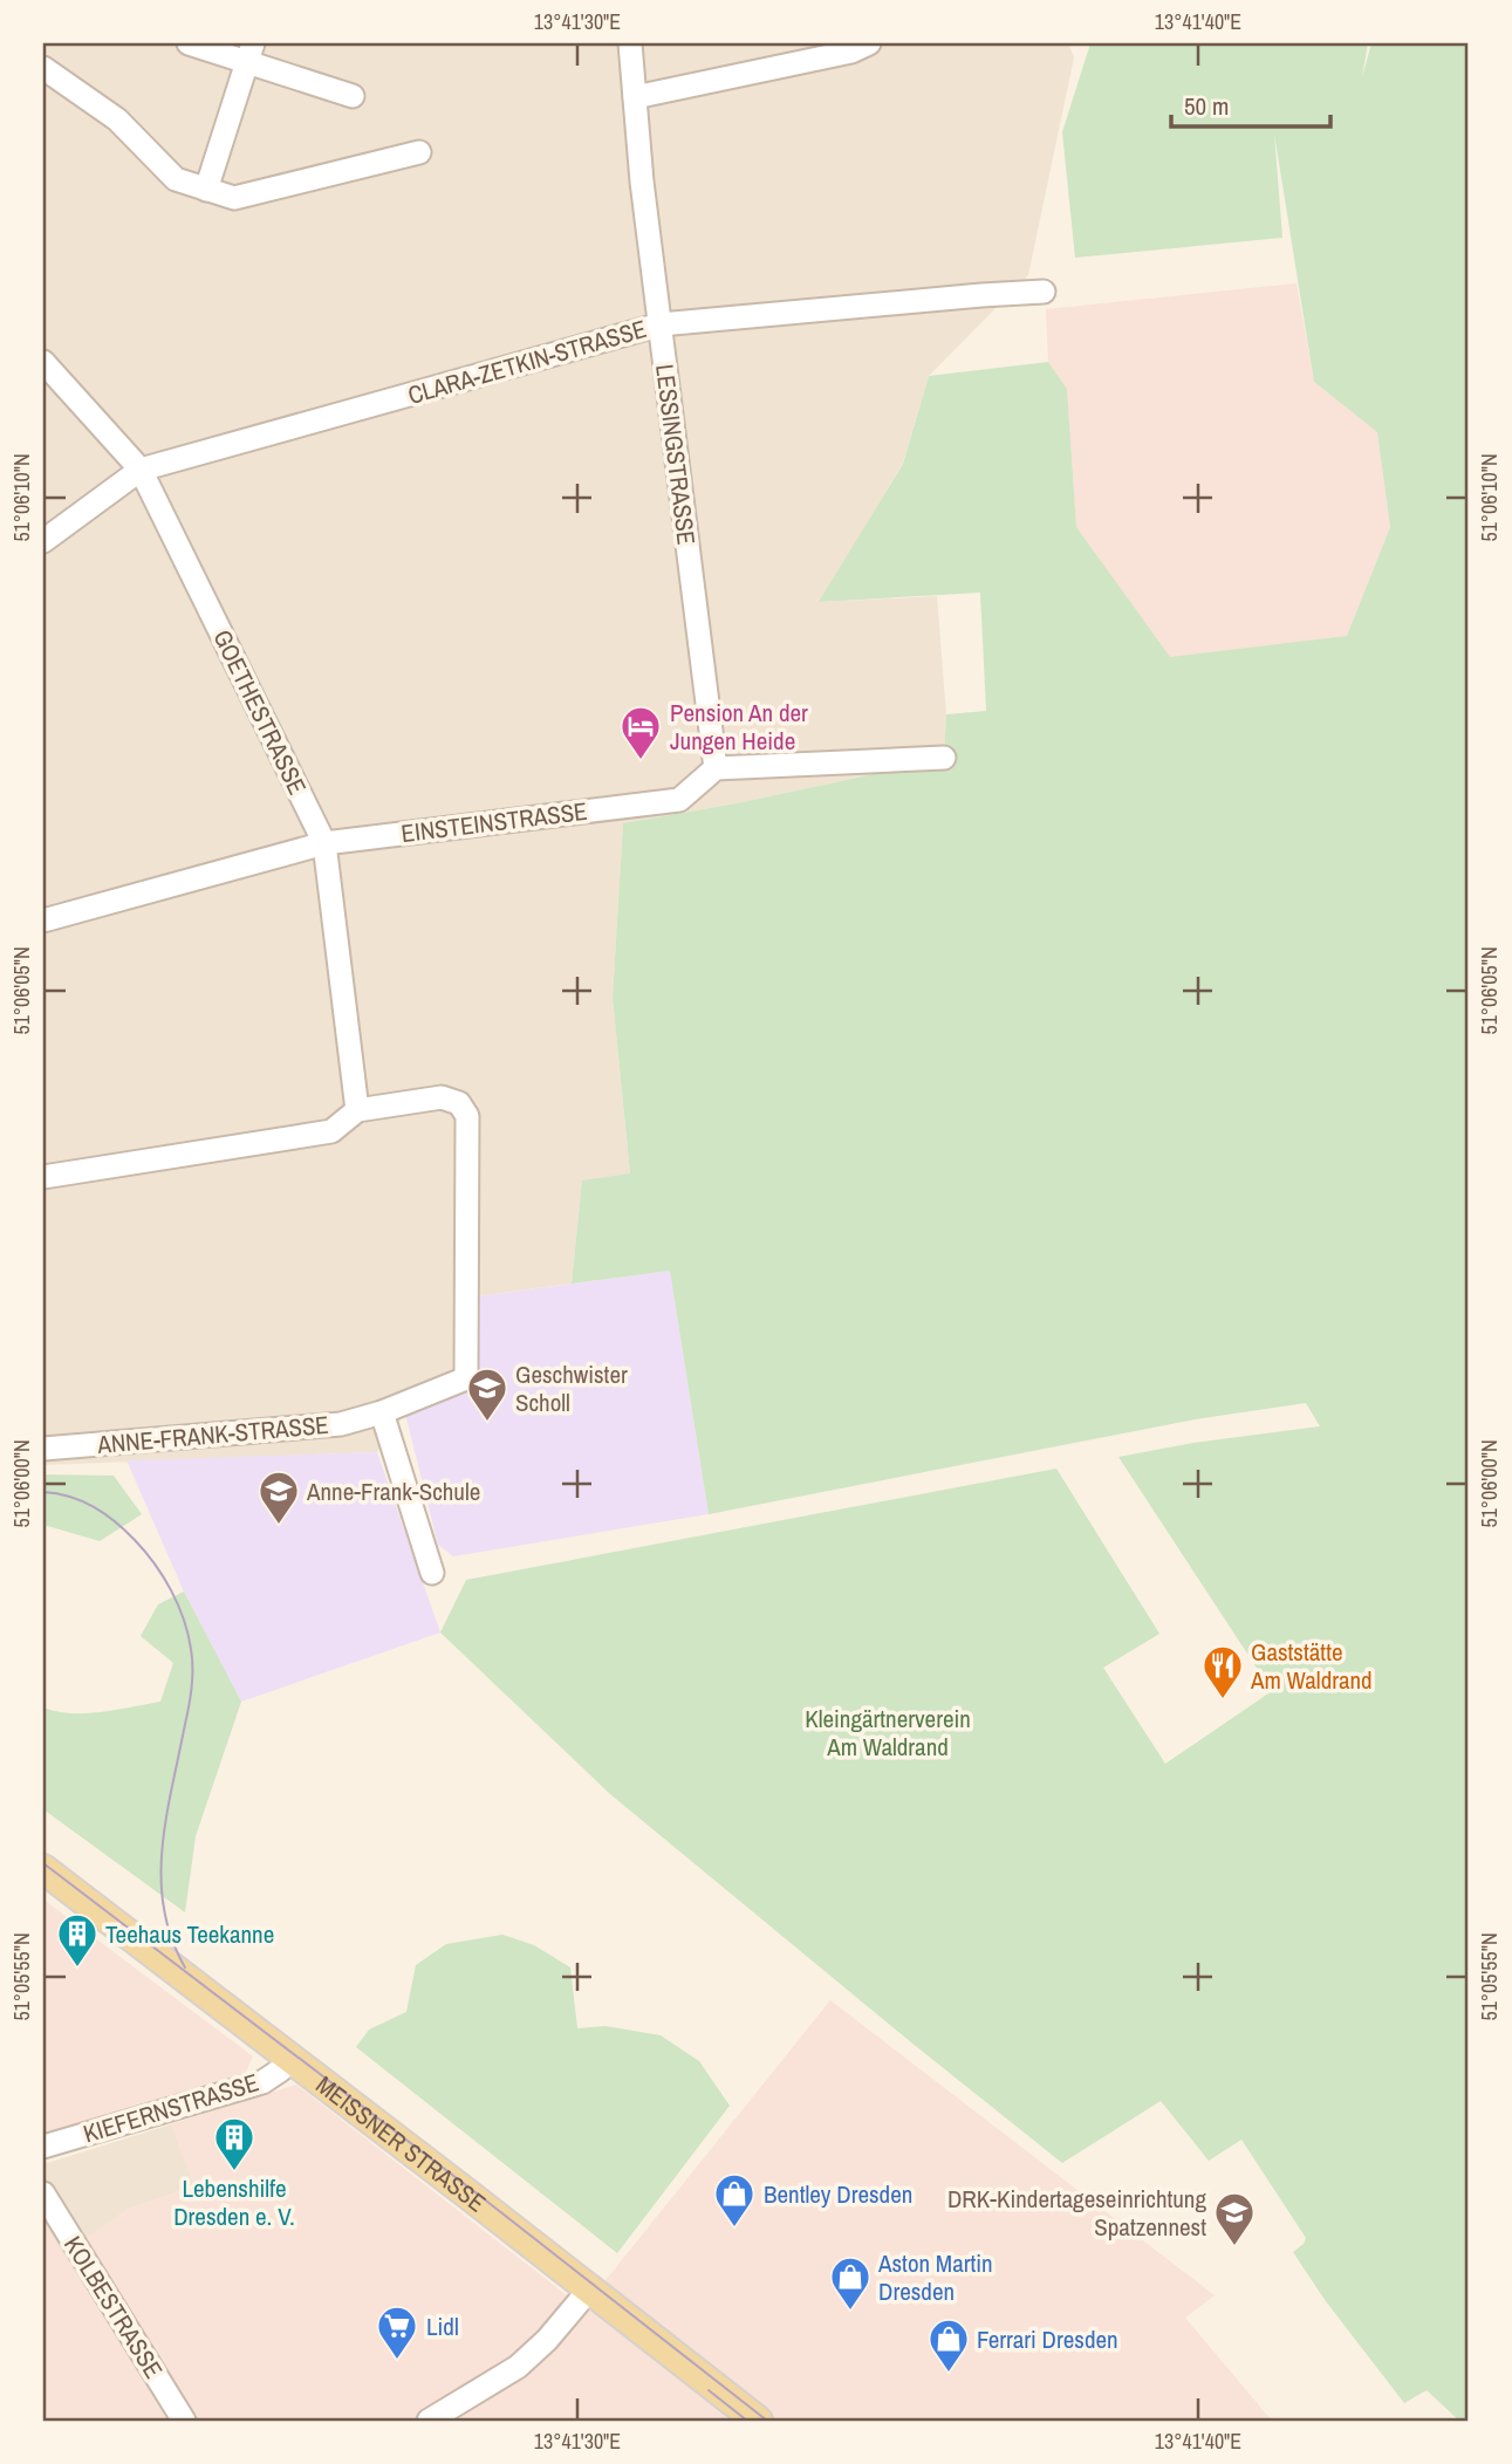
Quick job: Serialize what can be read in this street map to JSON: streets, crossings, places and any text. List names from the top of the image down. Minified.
{"streets":{"main road":["MEISSNER STRASSE"],"street":["CLARA-ZETKIN-STRASSE","LESSINGSTRASSE","GOETHESTRASSE","EINSTEINSTRASSE","ANNE-FRANK-STRASSE","KIEFERNSTRASSE","KOLBESTRASSE"]},"crossings":[["CLARA-ZETKIN-STRASSE","LESSINGSTRASSE"],["CLARA-ZETKIN-STRASSE","GOETHESTRASSE"],["LESSINGSTRASSE","EINSTEINSTRASSE"],["GOETHESTRASSE","EINSTEINSTRASSE"],["GOETHESTRASSE","ANNE-FRANK-STRASSE"],["KIEFERNSTRASSE","MEISSNER STRASSE"]],"parks":["Kleingärtnerverein Am Waldrand"],"places":{"hotel":["Pension An der Jungen Heide"],"school or university":["Geschwister Scholl","Anne-Frank-Schule","DRK-Kindertageseinrichtung Spatzennest"],"restaurant":["Gaststätte Am Waldrand"],"building":["Teehaus Teekanne","Lebenshilfe Dresden e. V."],"shop":["Bentley Dresden","Aston Martin Dresden","Ferrari Dresden"],"supermarket":["Lidl"]},"scale_bar":"50 m","coordinates":["13°41'30\"E","13°41'40\"E","51°06'10\"N","51°06'05\"N","51°06'00\"N","51°05'55\"N"]}
